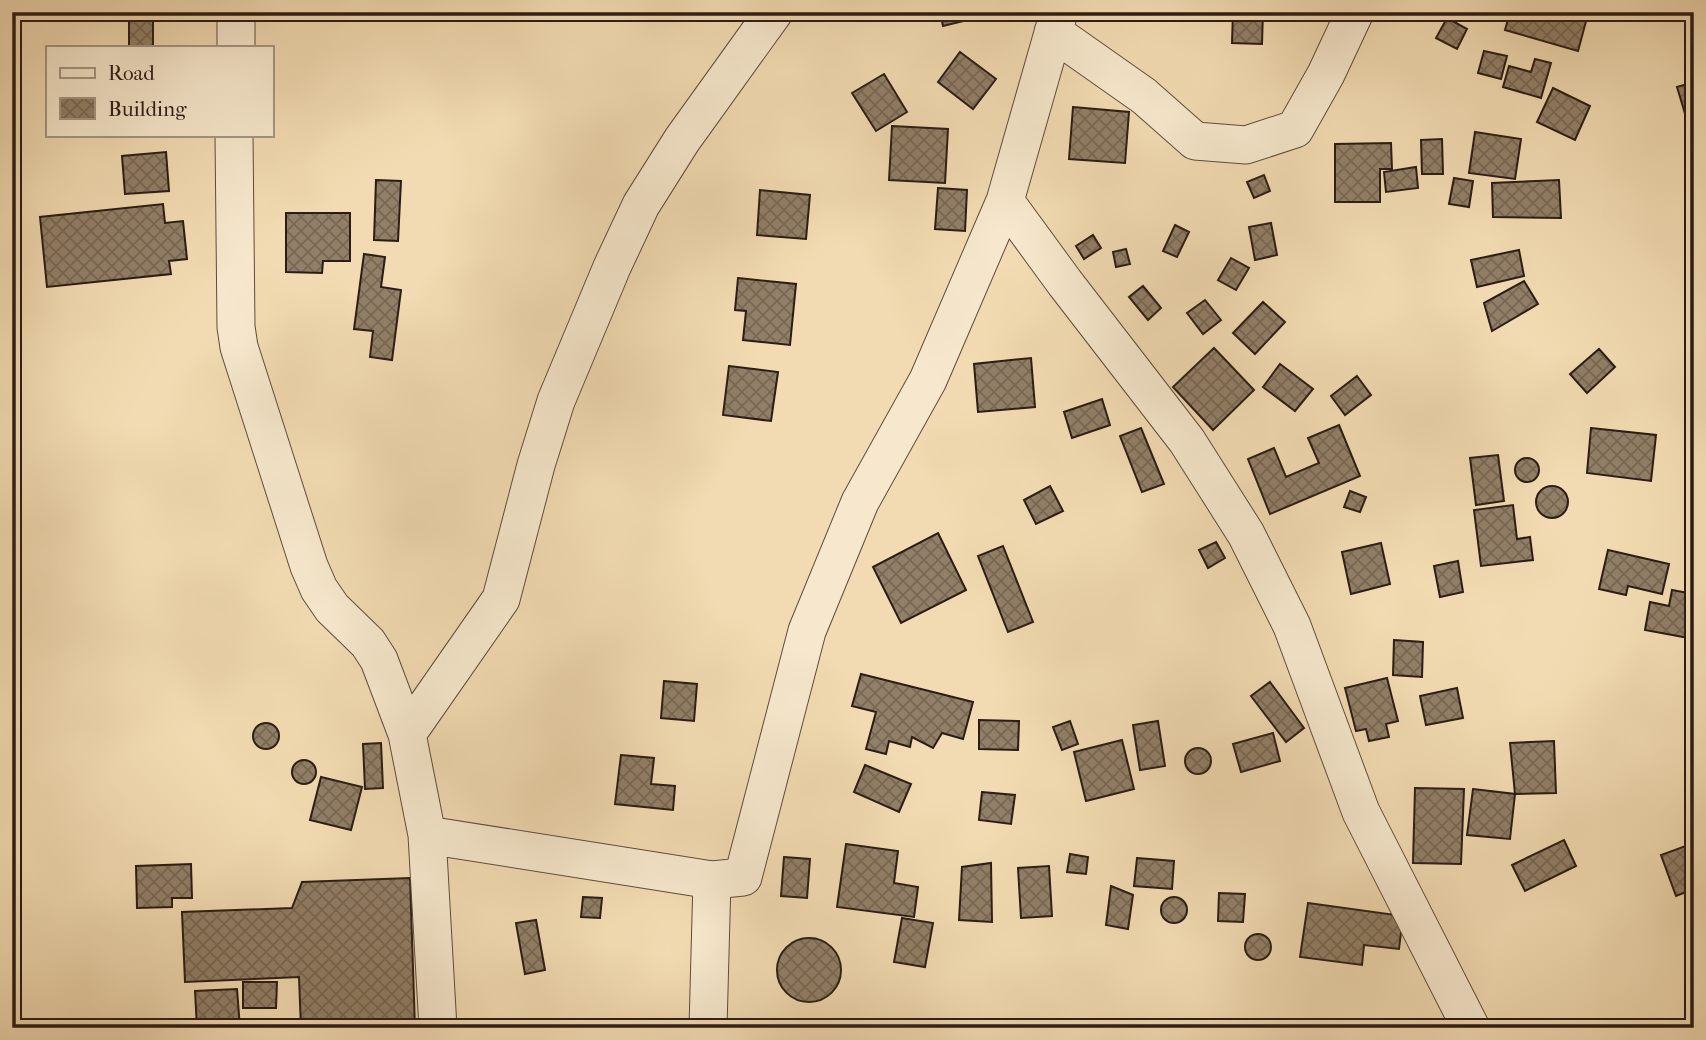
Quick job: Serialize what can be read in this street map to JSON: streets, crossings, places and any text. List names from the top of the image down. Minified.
{"legend":["Road","Building"]}
